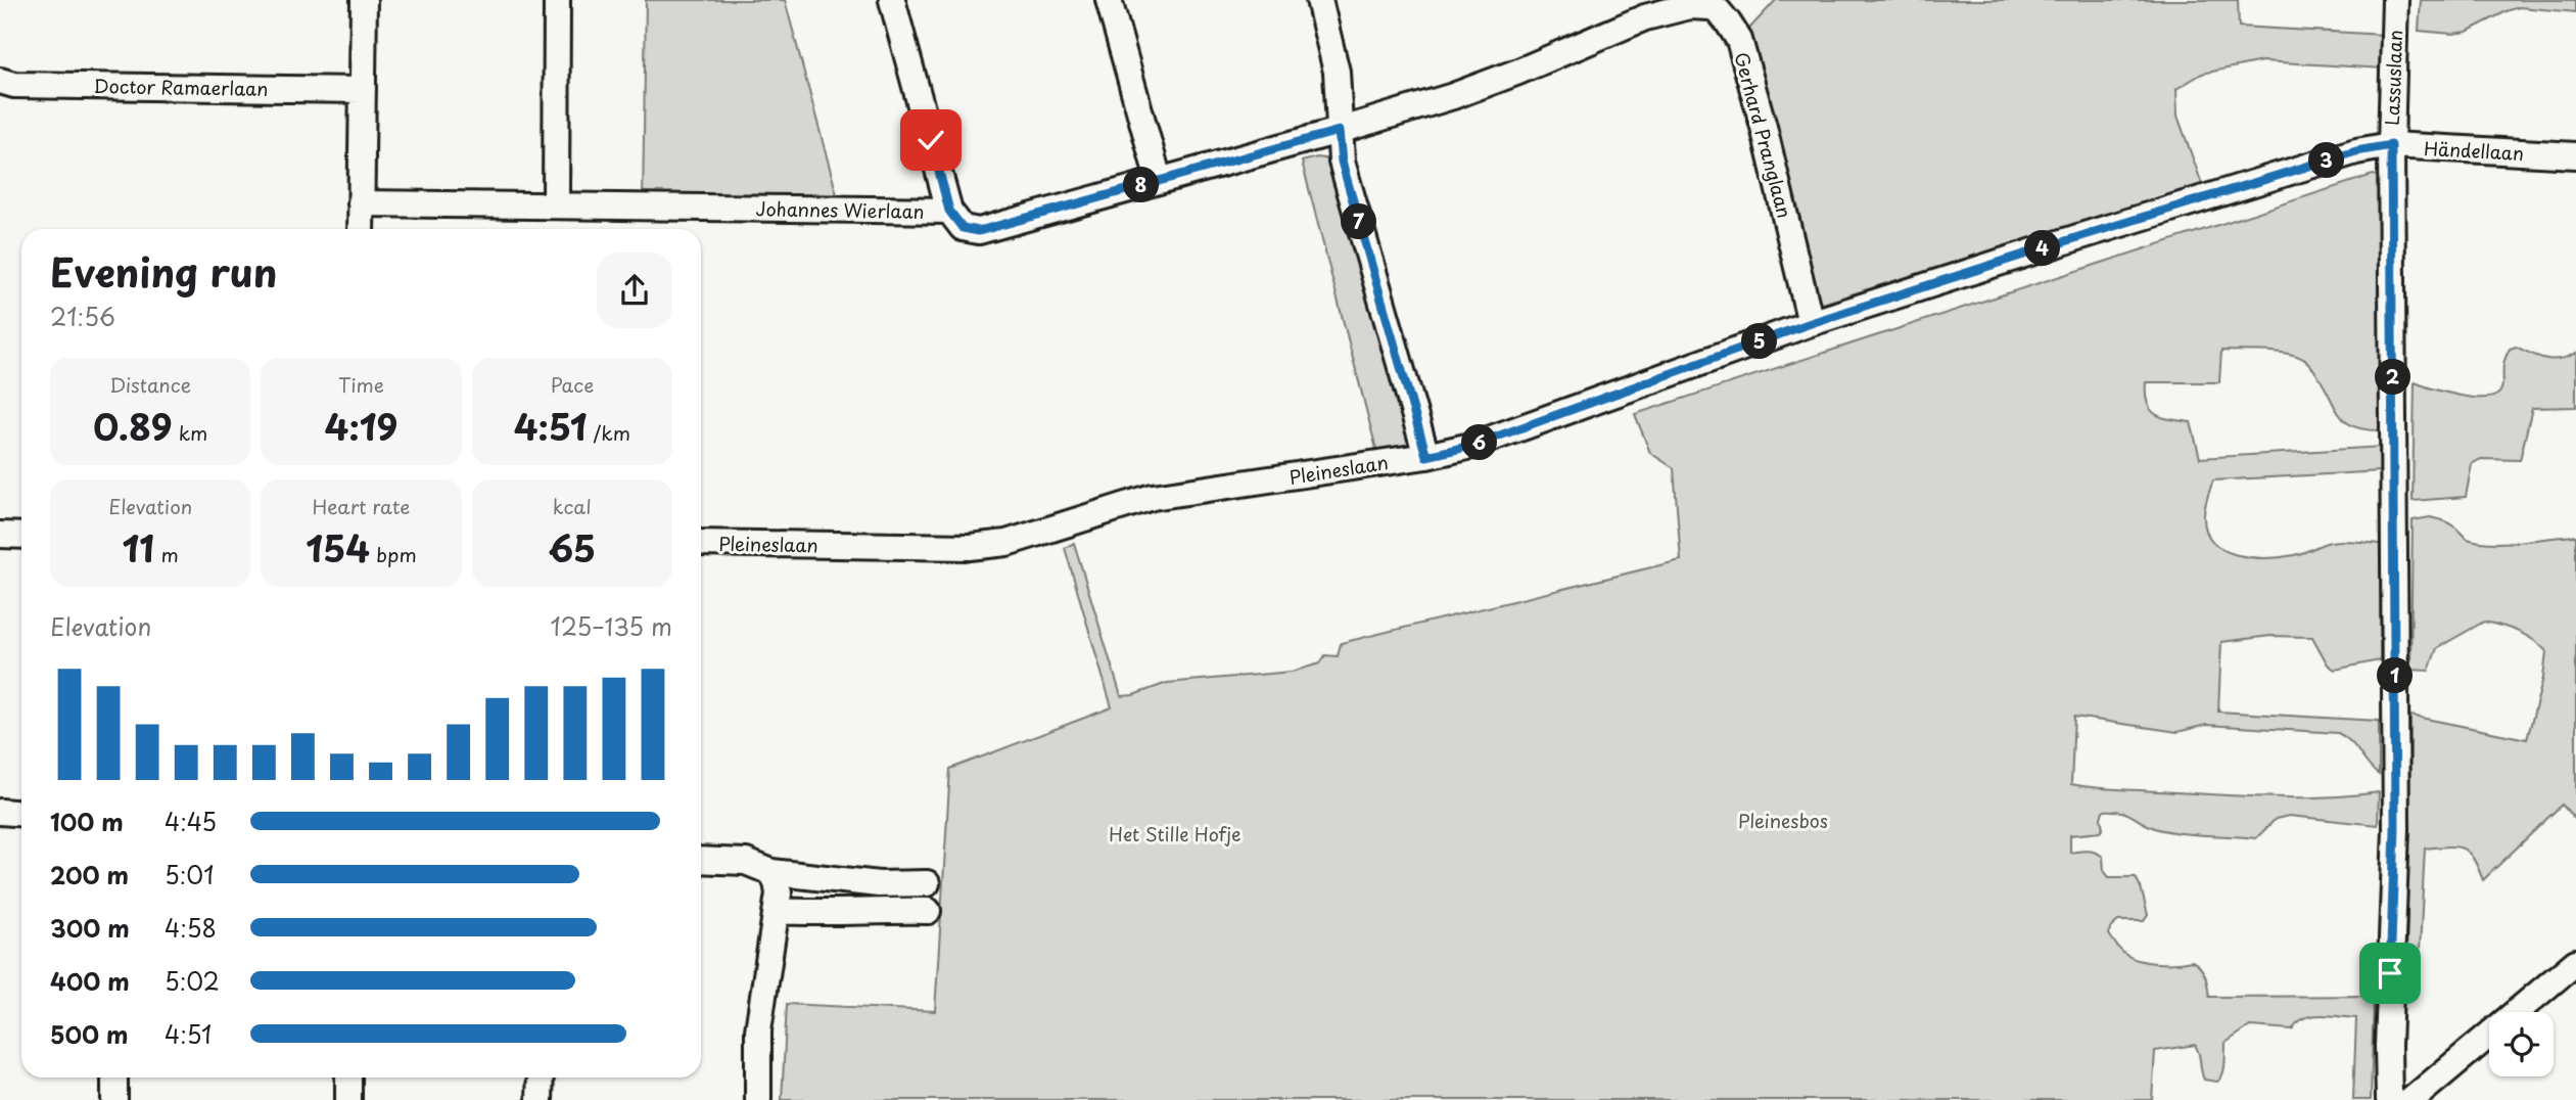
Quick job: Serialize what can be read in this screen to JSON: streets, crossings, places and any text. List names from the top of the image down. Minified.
{"streets":{"street":["Lassuslaan","Doctor Ramaerlaan","Gerhard Pranglaan","Händellaan","Johannes Wierlaan","Pleineslaan"]},"crossings":[["Lassuslaan","Händellaan"],["Gerhard Pranglaan","Johannes Wierlaan"],["Gerhard Pranglaan","Pleineslaan"],["Händellaan","Pleineslaan"]],"parks":["Pleinesbos","Het Stille Hofje"],"page":{"pins":["3","8","7","4","5","2","6","1"],"heading":["Evening run","21:56"],"stats":[["Distance","0.89 km"],["Time","4:19"],["Pace","4:51 /km"],["Elevation","11 m"],["Heart rate","154 bpm"],["kcal","65"]],"chart":["Elevation","125–135 m"],"list":[{"name":"100 m","note":"4:45"},{"name":"200 m","note":"5:01"},{"name":"300 m","note":"4:58"},{"name":"400 m","note":"5:02"},{"name":"500 m","note":"4:51"}]}}
